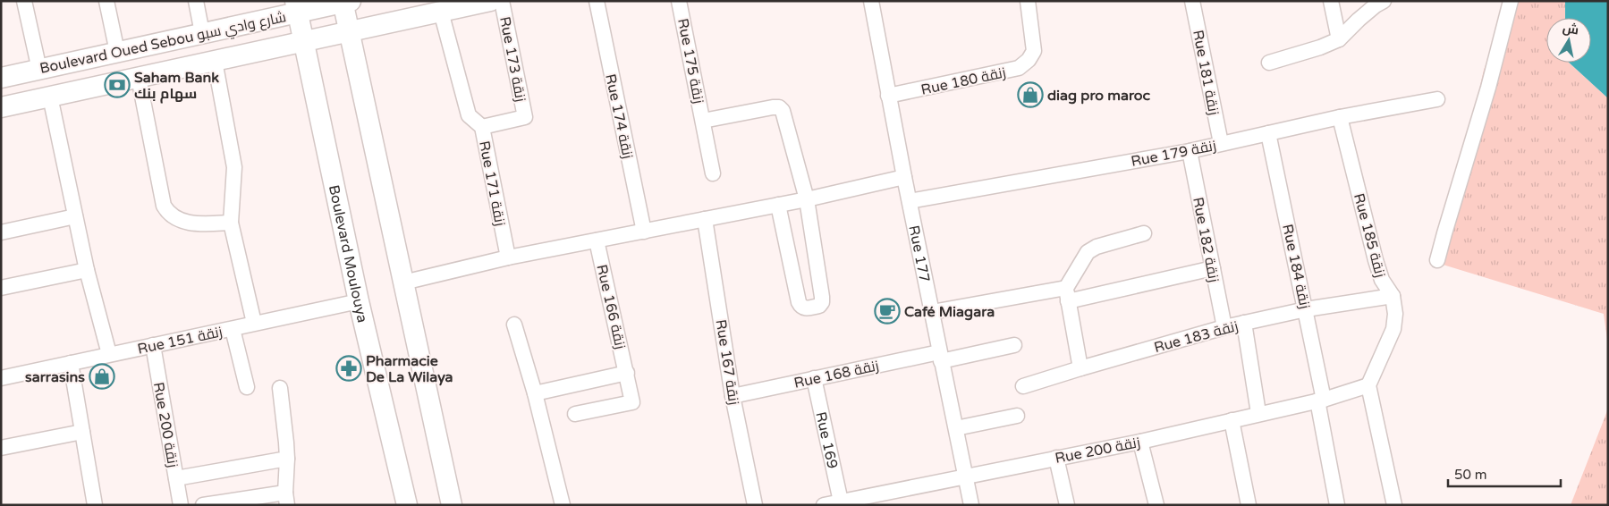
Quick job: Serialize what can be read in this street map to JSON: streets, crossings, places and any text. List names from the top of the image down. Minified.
{"streets":{"street":["Boulevard Oued Sebou شارع وادي سبو","Rue 173 زنقة","Rue 175 زنقة","Rue 181 زنقة","Rue 180 زنقة","Rue 174 زنقة","Rue 179 زنقة","Rue 171 زنقة","Rue 185 زنقة","Rue 182 زنقة","Boulevard Moulouya","Rue 177","Rue 184 زنقة","Rue 166 زنقة","Rue 183 زنقة","Rue 151 زنقة","Rue 167 زنقة","Rue 168 زنقة","Rue 200 زنقة","Rue 169"]},"crossings":[["Boulevard Oued Sebou شارع وادي سبو","Rue 171 زنقة"],["Boulevard Oued Sebou شارع وادي سبو","Boulevard Moulouya"],["Rue 173 زنقة","Rue 171 زنقة"],["Rue 181 زنقة","Rue 179 زنقة"],["Rue 180 زنقة","Rue 177"],["Rue 179 زنقة","Rue 185 زنقة"],["Rue 179 زنقة","Rue 182 زنقة"],["Rue 179 زنقة","Rue 177"],["Rue 179 زنقة","Rue 184 زنقة"],["Rue 185 زنقة","Rue 183 زنقة"],["Rue 185 زنقة","Rue 200 زنقة"],["Rue 182 زنقة","Rue 183 زنقة"],["Boulevard Moulouya","Rue 151 زنقة"],["Rue 177","Rue 168 زنقة"],["Rue 177","Rue 200 زنقة"],["Rue 184 زنقة","Rue 183 زنقة"],["Rue 184 زنقة","Rue 200 زنقة"],["Rue 151 زنقة","Rue 200 زنقة"],["Rue 167 زنقة","Rue 168 زنقة"],["Rue 168 زنقة","Rue 169"],["Rue 200 زنقة","Rue 169"]],"places":{"bank":["Saham Bank سهام بنك"],"shop":["diag pro maroc","sarrasins"],"cafe":["Café Miagara"],"pharmacy":["Pharmacie De La Wilaya"]},"scale_bar":"50 m","north":"top"}
